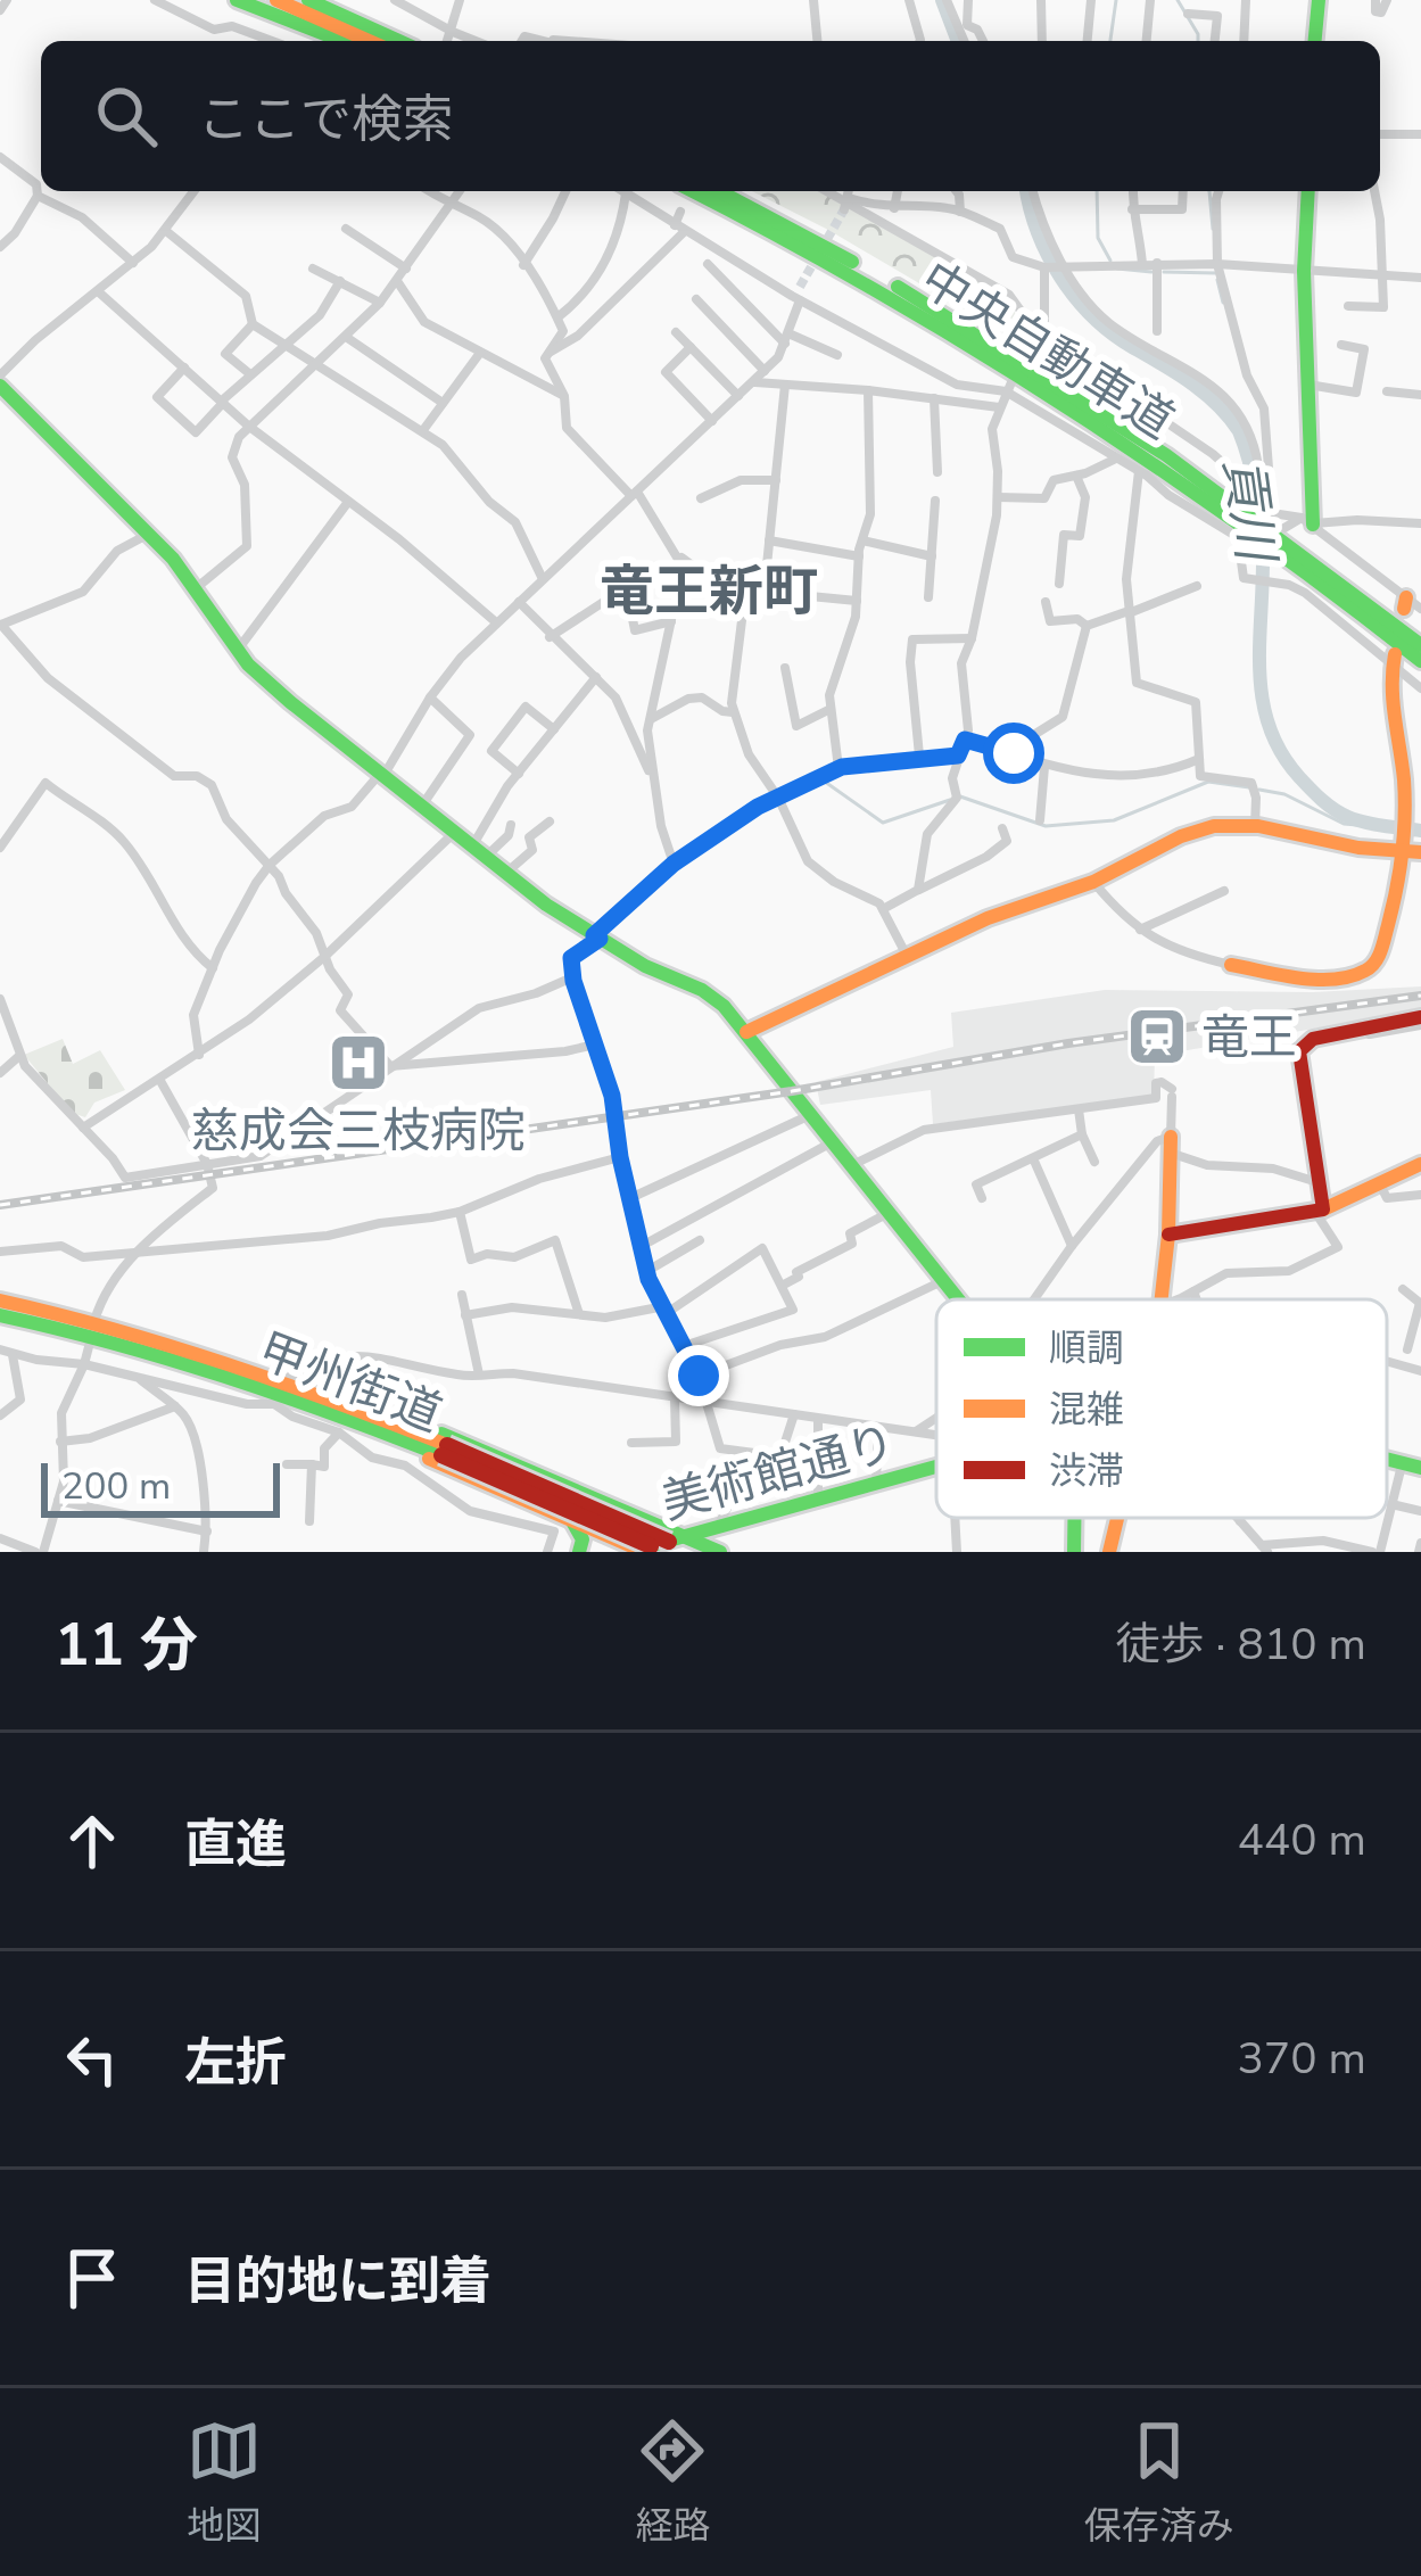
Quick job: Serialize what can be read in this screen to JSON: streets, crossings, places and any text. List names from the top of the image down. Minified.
{"streets":{"main road":["中央自動車道","甲州街道","美術館通り"]},"crossings":[["甲州街道","美術館通り"]],"districts":["竜王新町"],"water":["貢川"],"places":{"station":["竜王"],"hospital":["慈成会三枝病院"]},"legend":["順調","混雑","渋滞"],"scale_bar":"200 m","page":{"search":"ここで検索","scale":"200 m","heading":["11 分","徒歩 · 810 m"],"list":[["直進","440 m"],["左折","370 m"],"目的地に到着"],"nav":["地図","経路","保存済み"]}}
